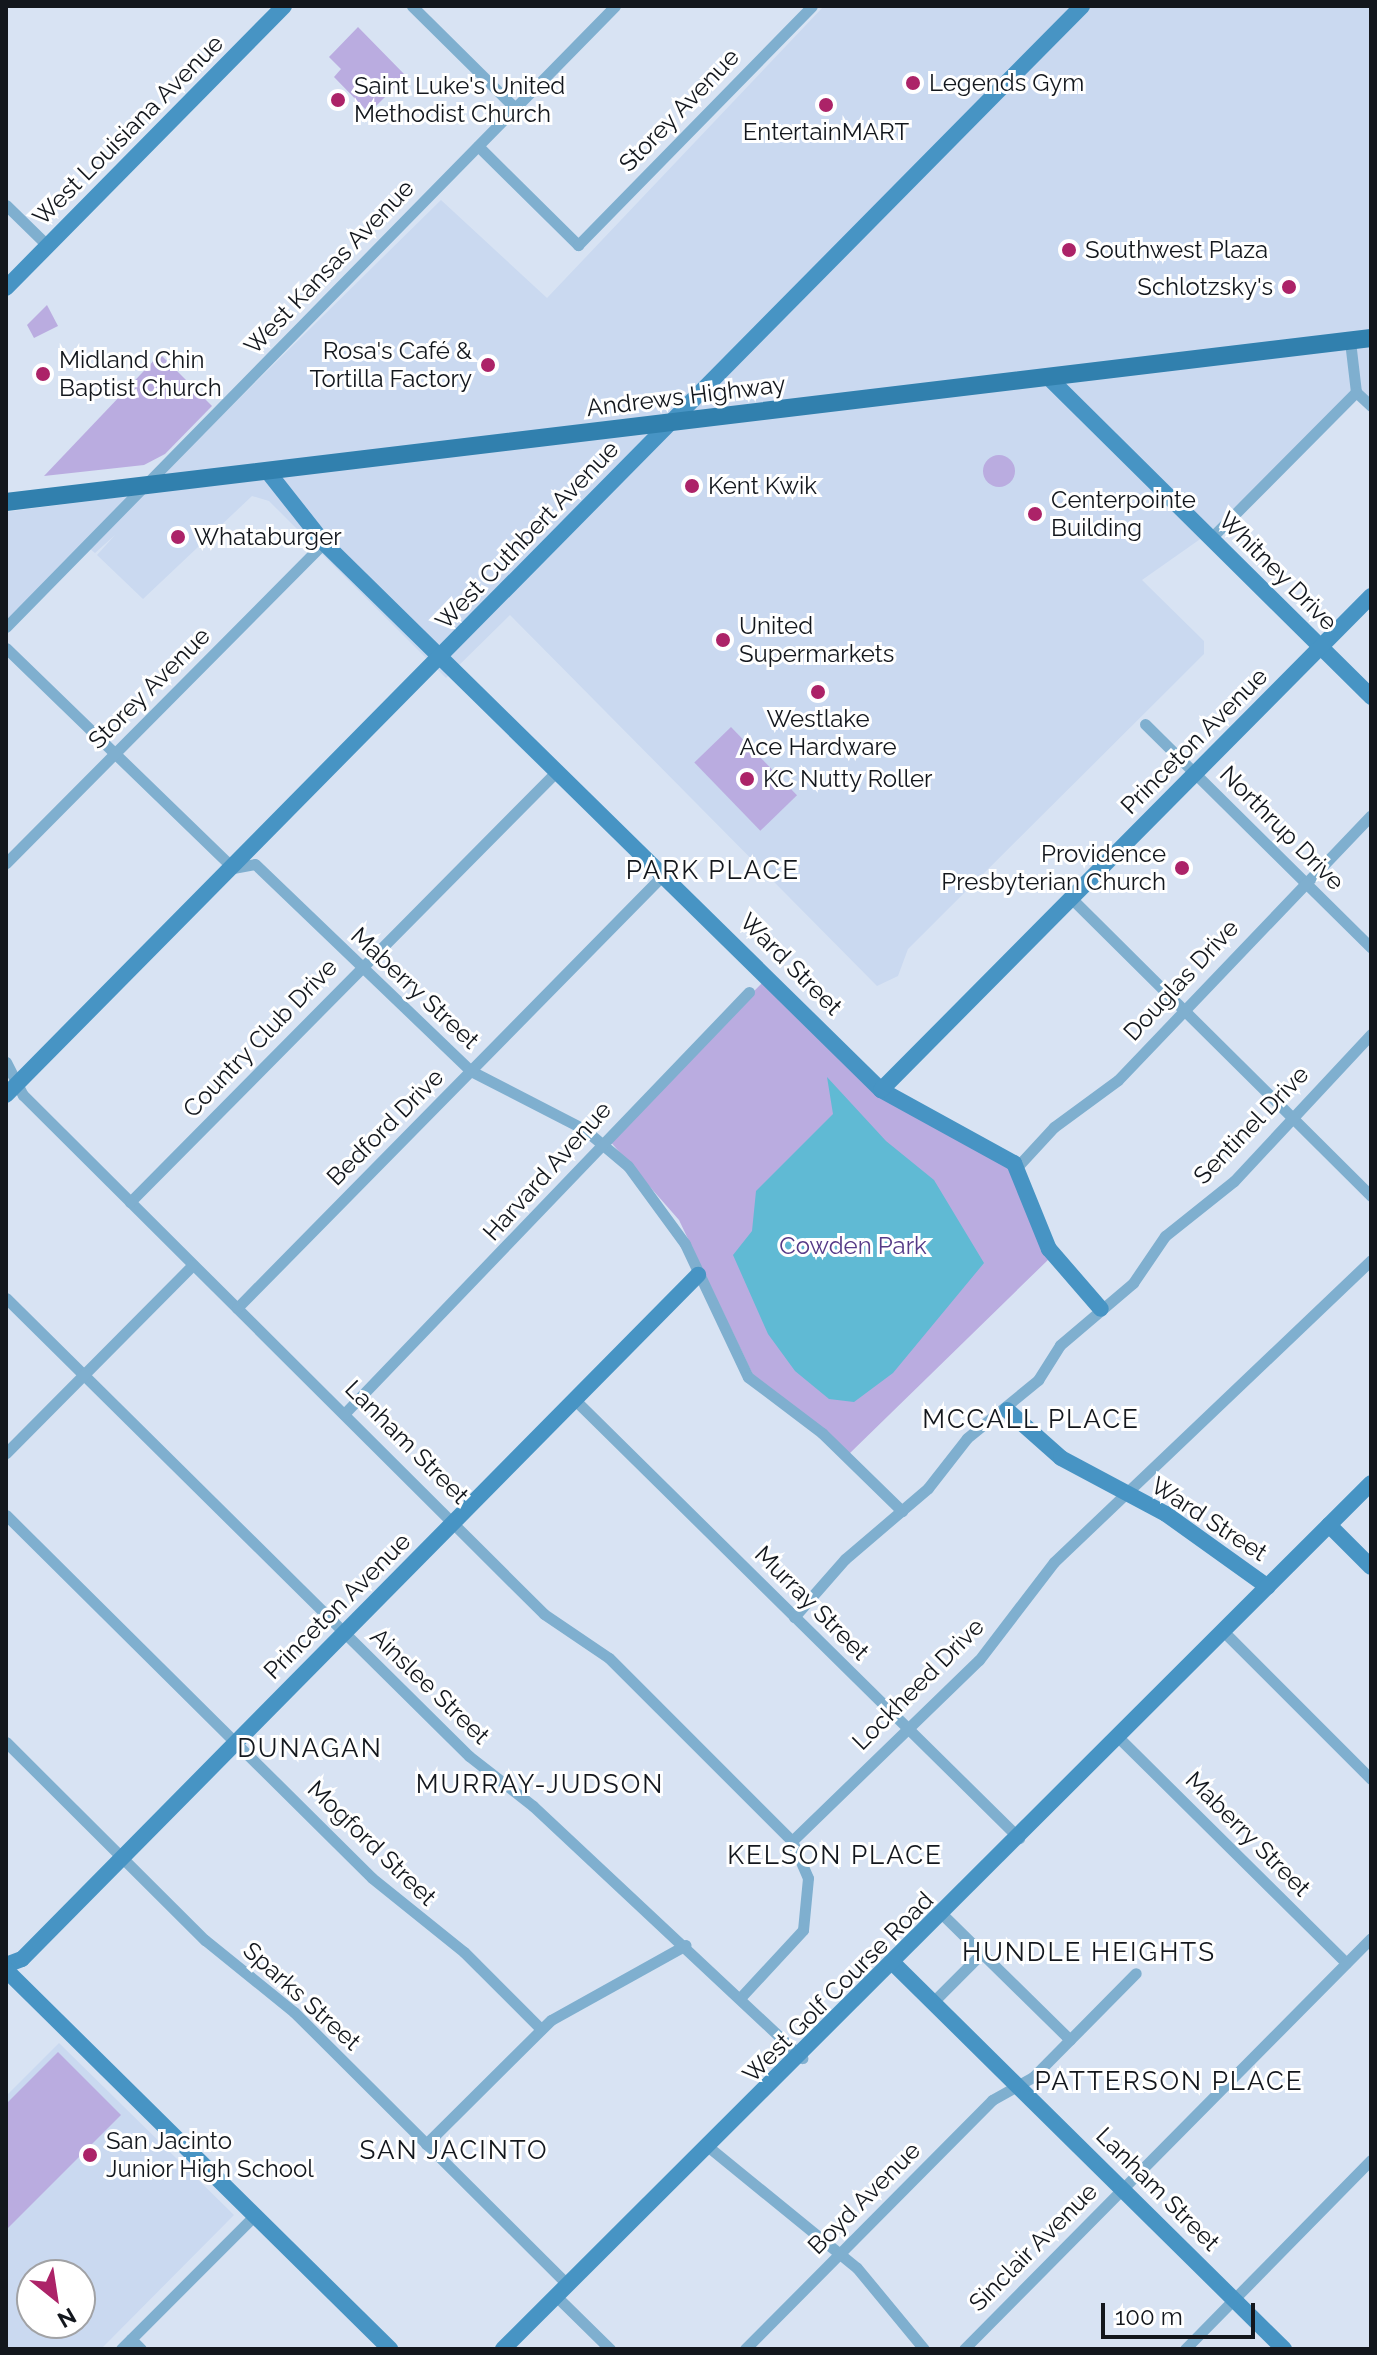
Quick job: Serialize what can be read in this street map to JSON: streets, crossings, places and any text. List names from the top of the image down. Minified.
{"streets":{"main road":["Andrews Highway"],"street":["Storey Avenue","West Louisiana Avenue","West Kansas Avenue","West Cuthbert Avenue","Whitney Drive","Princeton Avenue","Northrup Drive","Ward Street","Douglas Drive","Maberry Street","Country Club Drive","Sentinel Drive","Bedford Drive","Harvard Avenue","Lanham Street","Murray Street","Lockheed Drive","Ainslee Street","Mogford Street","West Golf Course Road","Sparks Street","Boyd Avenue","Sinclair Avenue"]},"crossings":[["Storey Avenue","West Kansas Avenue"],["Storey Avenue","Ward Street"],["West Kansas Avenue","Andrews Highway"],["Andrews Highway","West Cuthbert Avenue"],["Andrews Highway","Whitney Drive"],["Andrews Highway","Ward Street"],["West Cuthbert Avenue","Ward Street"],["West Cuthbert Avenue","Maberry Street"],["West Cuthbert Avenue","Lanham Street"],["Whitney Drive","Princeton Avenue"],["Princeton Avenue","Northrup Drive"],["Princeton Avenue","Ward Street"],["Princeton Avenue","Maberry Street"],["Princeton Avenue","Lanham Street"],["Princeton Avenue","Murray Street"],["Princeton Avenue","Ainslee Street"],["Princeton Avenue","Mogford Street"],["Princeton Avenue","Sparks Street"],["Northrup Drive","Douglas Drive"],["Ward Street","Douglas Drive"],["Ward Street","Country Club Drive"],["Ward Street","Sentinel Drive"],["Ward Street","Bedford Drive"],["Ward Street","Lockheed Drive"],["Ward Street","West Golf Course Road"],["Maberry Street","Country Club Drive"],["Maberry Street","Sentinel Drive"],["Maberry Street","Bedford Drive"],["Maberry Street","Harvard Avenue"],["Maberry Street","West Golf Course Road"],["Maberry Street","Sinclair Avenue"],["Country Club Drive","Lanham Street"],["Sentinel Drive","Murray Street"],["Bedford Drive","Lanham Street"],["Harvard Avenue","Lanham Street"],["Lanham Street","Lockheed Drive"],["Lanham Street","West Golf Course Road"],["Lanham Street","Boyd Avenue"],["Lanham Street","Sinclair Avenue"],["Murray Street","Lockheed Drive"],["Murray Street","West Golf Course Road"],["Ainslee Street","West Golf Course Road"],["West Golf Course Road","Sparks Street"]],"districts":["PARK PLACE","MCCALL PLACE","DUNAGAN","MURRAY-JUDSON","KELSON PLACE","HUNDLE HEIGHTS","PATTERSON PLACE","SAN JACINTO"],"parks":["Cowden Park"],"places":["Legends Gym","Saint Luke's United Methodist Church","EntertainMART","Southwest Plaza","Schlotzsky's","Rosa's Café & Tortilla Factory","Midland Chin Baptist Church","Kent Kwik","Centerpointe Building","Whataburger","United Supermarkets","Westlake Ace Hardware","KC Nutty Roller","Providence Presbyterian Church","San Jacinto Junior High School"],"scale_bar":"100 m","north":"bottom right"}
